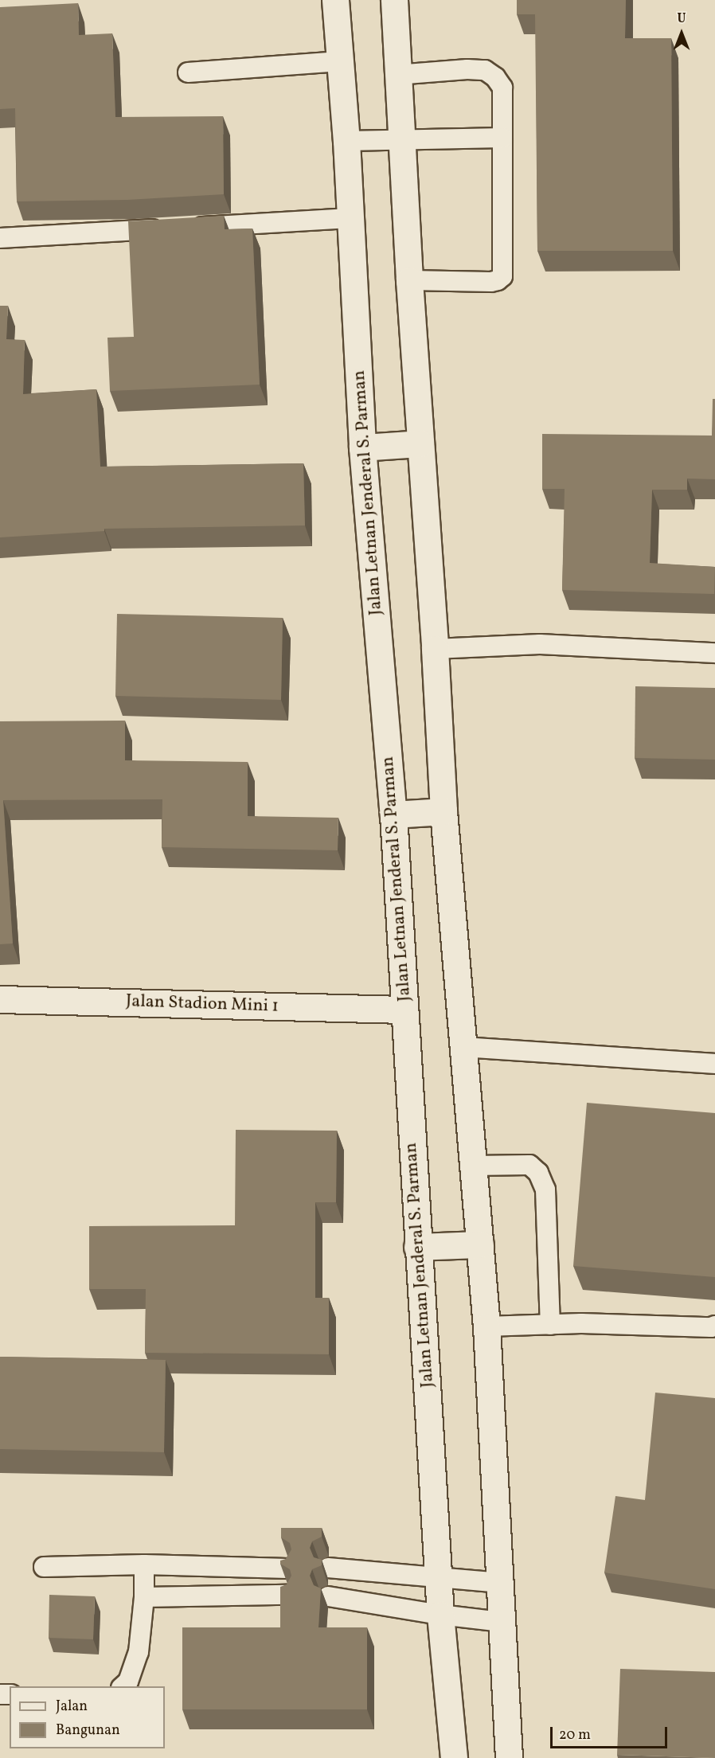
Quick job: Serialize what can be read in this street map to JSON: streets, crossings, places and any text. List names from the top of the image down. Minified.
{"streets":{"street":["Jalan Letnan Jenderal S. Parman","Jalan Stadion Mini 1"]},"crossings":[["Jalan Letnan Jenderal S. Parman","Jalan Stadion Mini 1"]],"legend":["Jalan","Bangunan"],"scale_bar":"20 m","north":"top"}
